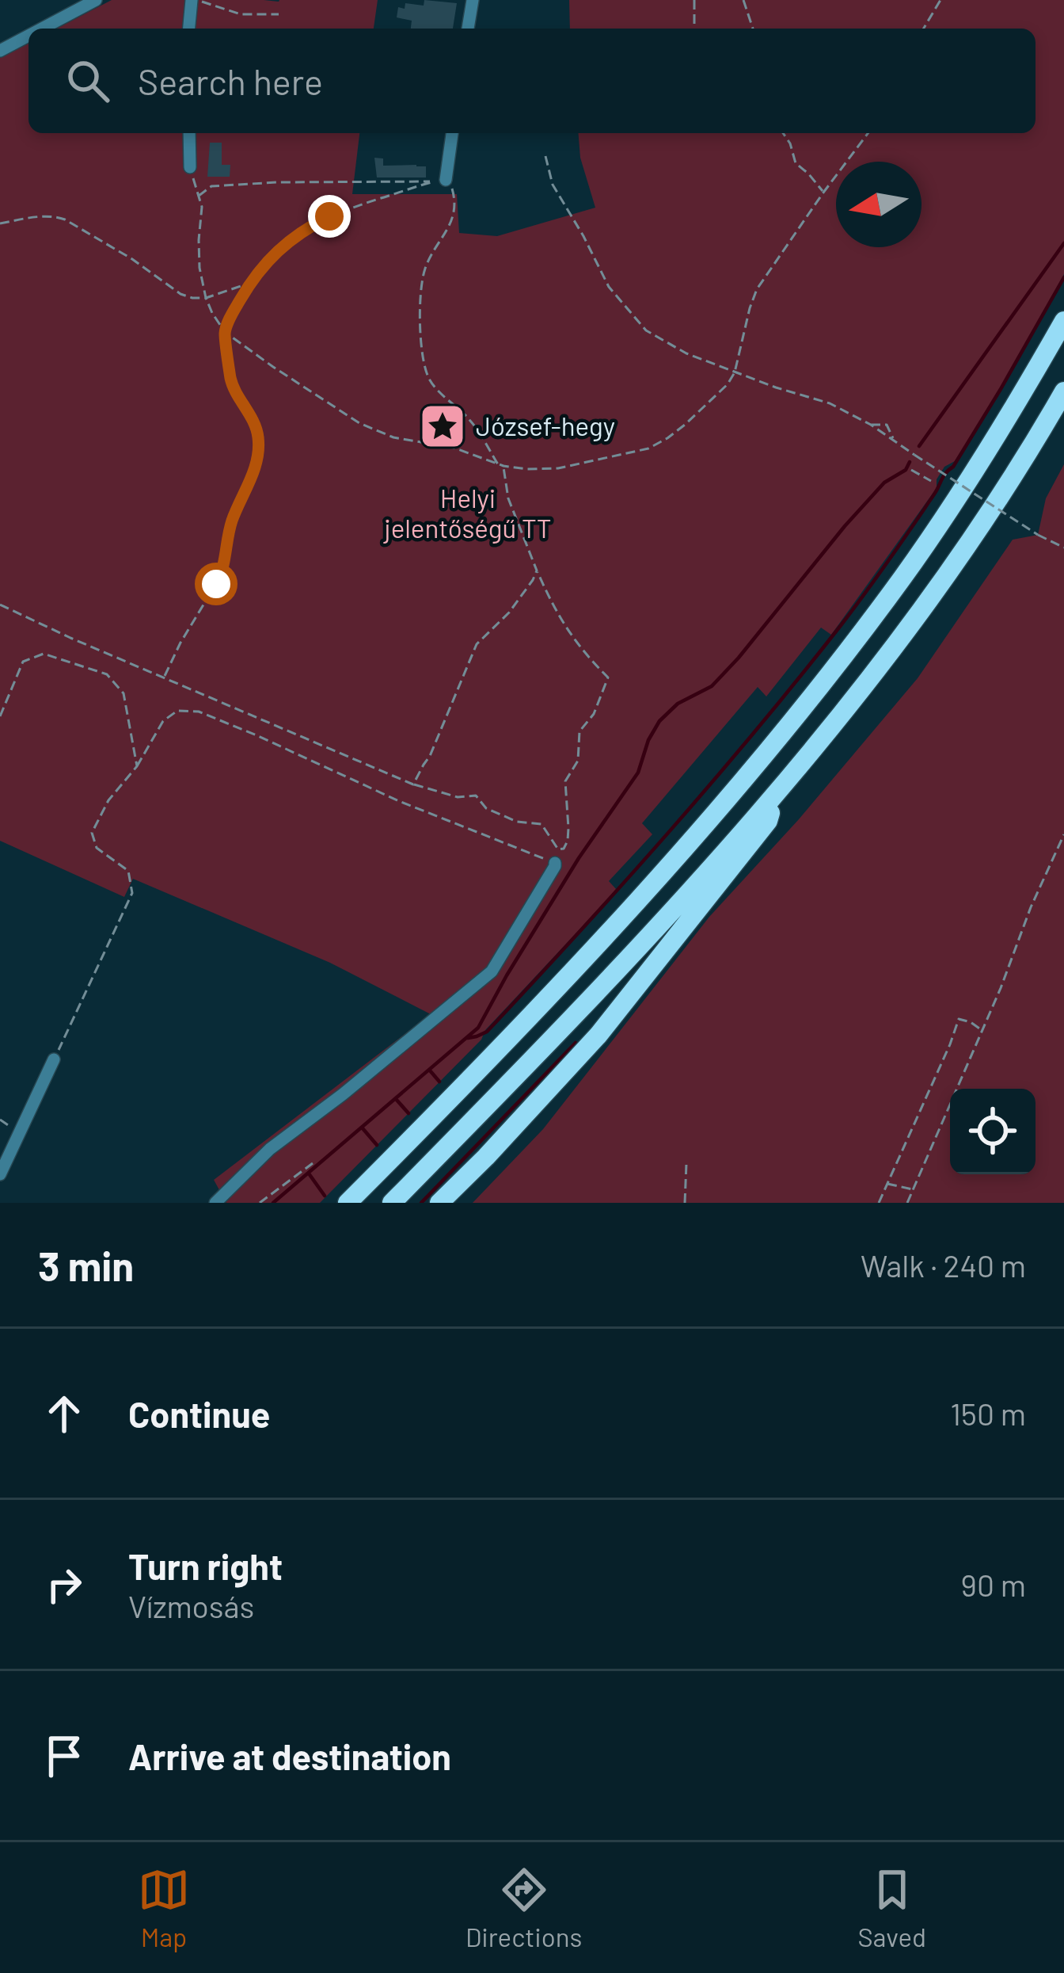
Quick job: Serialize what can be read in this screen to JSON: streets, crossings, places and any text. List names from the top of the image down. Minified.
{"parks":["Helyi jelentőségű TT"],"places":{"place":["József-hegy"]},"north":"left","page":{"search":"Search here","heading":["3 min","Walk · 240 m"],"list":[["Continue","150 m"],["Turn right","Vízmosás","90 m"],"Arrive at destination"],"nav":["Map","Directions","Saved"]}}
